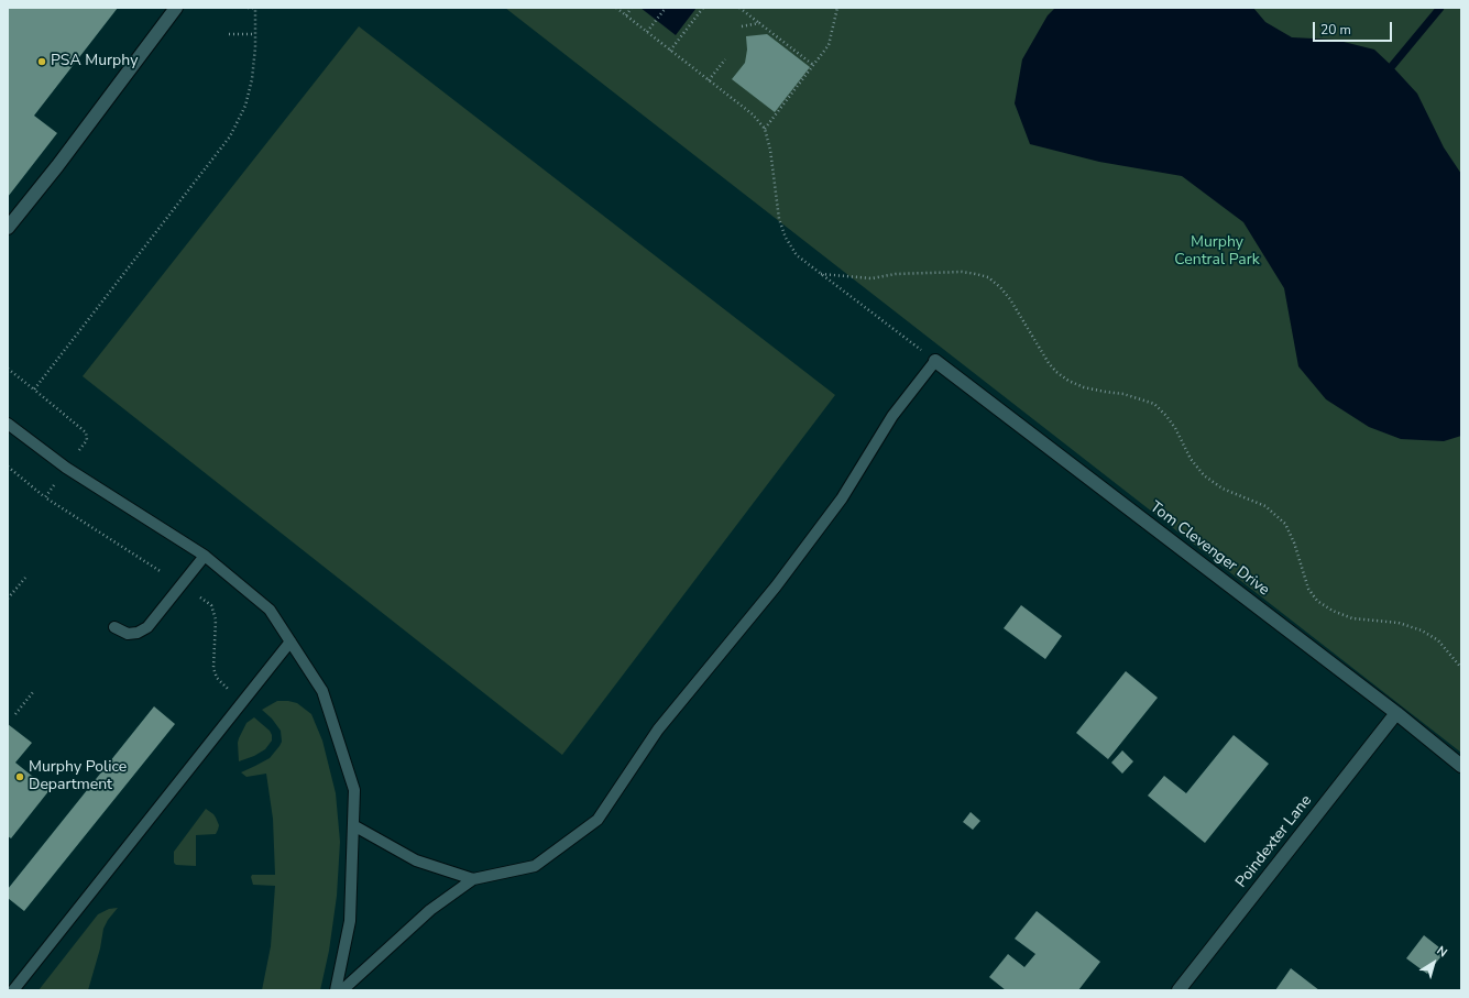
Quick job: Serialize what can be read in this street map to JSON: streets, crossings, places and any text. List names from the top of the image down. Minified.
{"streets":{"street":["Tom Clevenger Drive","Poindexter Lane"]},"crossings":[["Tom Clevenger Drive","Poindexter Lane"]],"parks":["Murphy Central Park"],"places":["PSA Murphy","Murphy Police Department"],"scale_bar":"20 m","north":"top right"}
